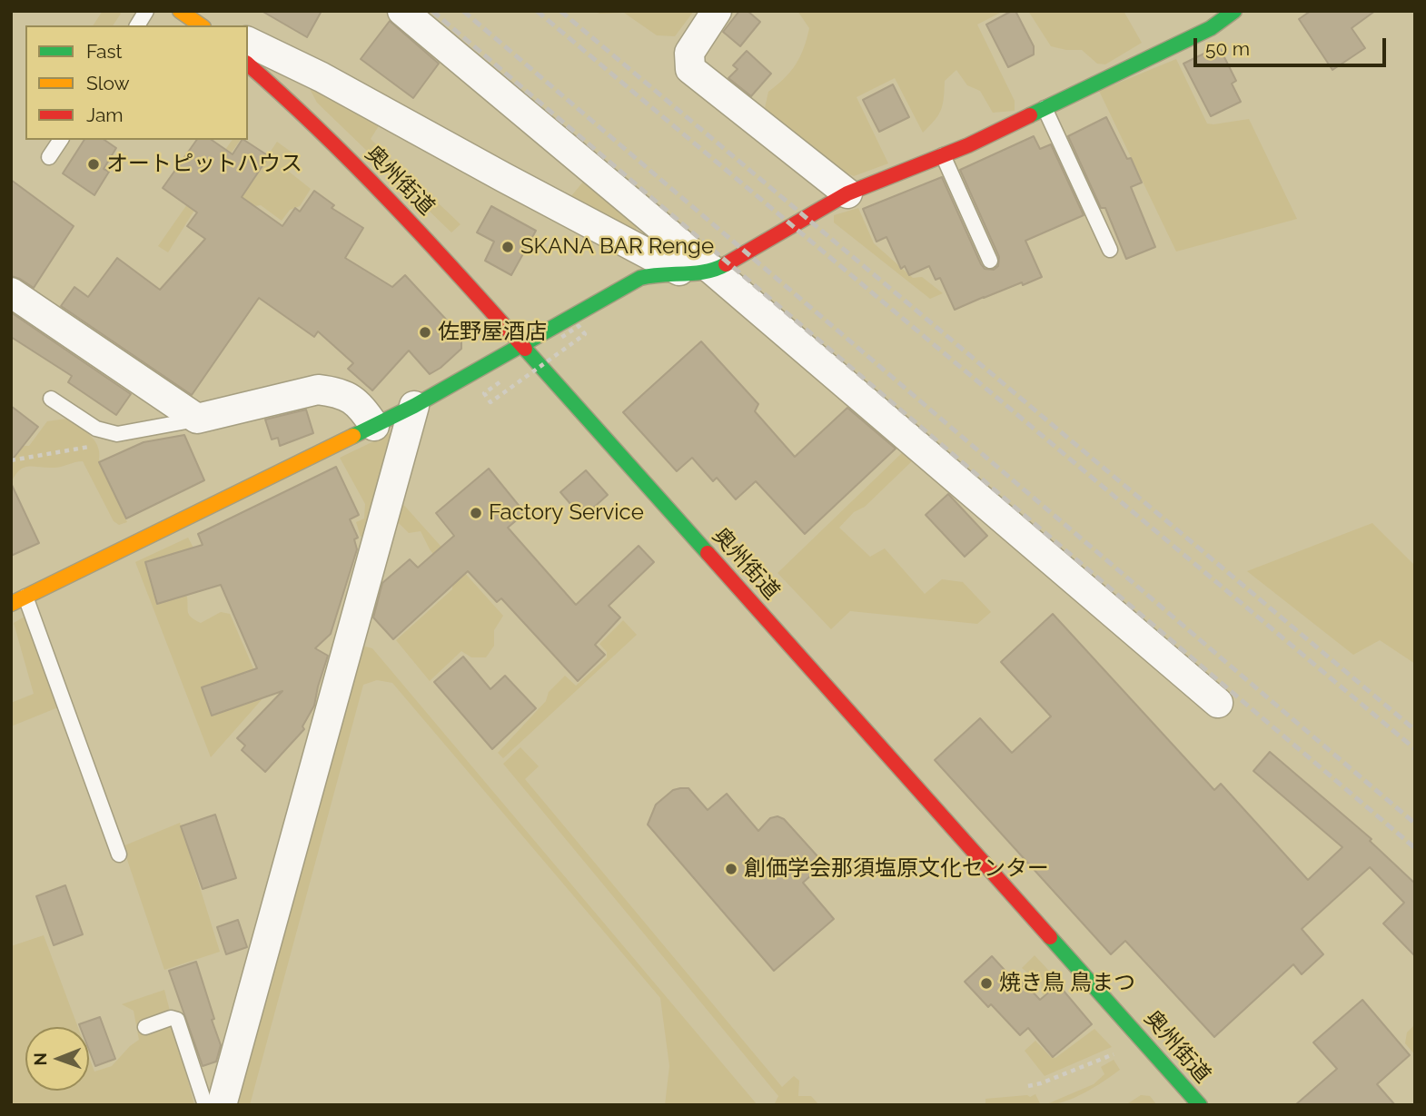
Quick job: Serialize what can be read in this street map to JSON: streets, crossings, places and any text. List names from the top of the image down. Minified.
{"streets":{"main road":["奥州街道"]},"places":["オートピットハウス","SKANA BAR Renge","佐野屋酒店","Factory Service","創価学会那須塩原文化センター","焼き鳥 鳥まつ"],"legend":["Fast","Slow","Jam"],"scale_bar":"50 m","north":"left"}
